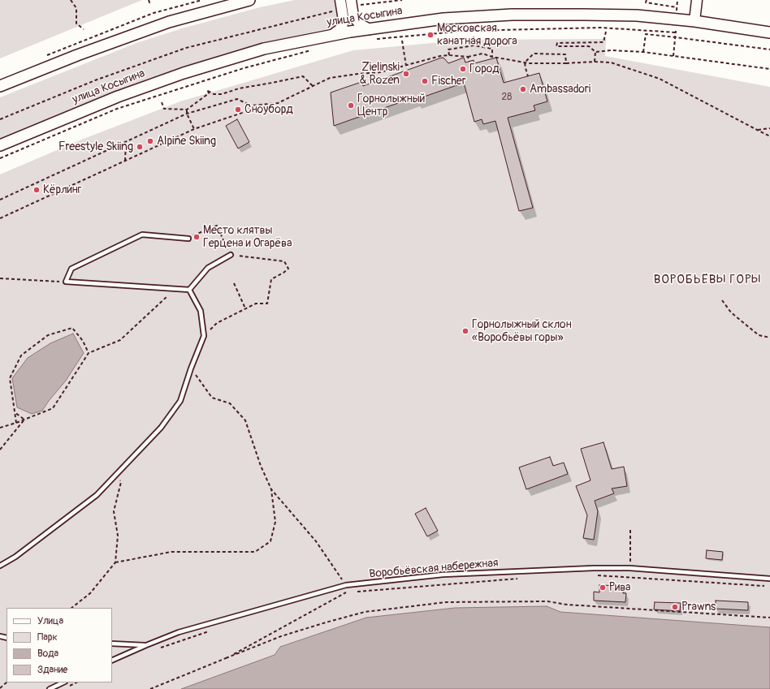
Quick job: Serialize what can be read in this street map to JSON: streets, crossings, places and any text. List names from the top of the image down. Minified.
{"streets":{"main road":["улица Косыгина"],"lane":["Воробьёвская набережная"]},"districts":["ВОРОБЬЁВЫ ГОРЫ"],"places":["Московская канатная дорога","Город","Zielinski & Rozen","Fischer","Ambassadori","Горнолыжный Центр","Сноуборд","Alpine Skiing","Freestyle Skiing","Кёрлинг","Место клятвы Герцена и Огарёва","Горнолыжный склон «Воробьёвы горы»","Рива","Prawns"],"house_numbers":["28"],"legend":["Улица","Парк","Вода","Здание"]}
